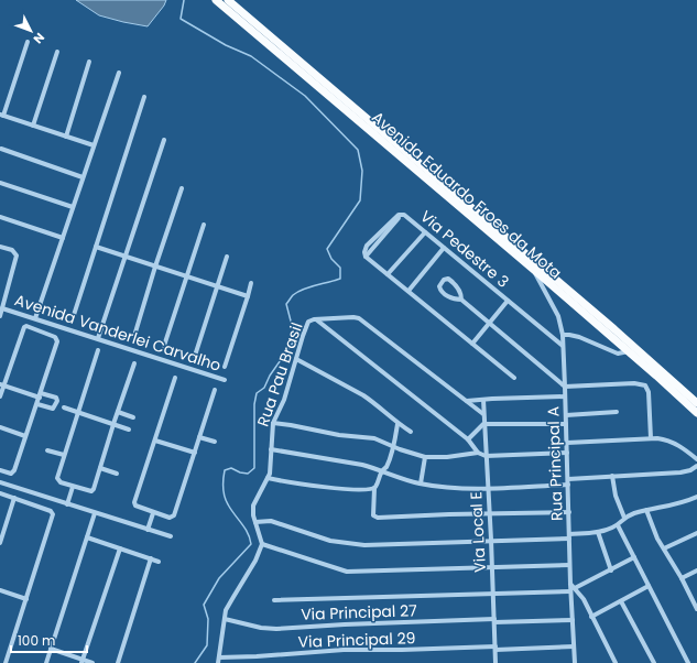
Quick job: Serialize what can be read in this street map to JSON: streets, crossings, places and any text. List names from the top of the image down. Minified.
{"streets":{"highway":["Avenida Eduardo Froes da Mota"],"street":["Via Pedestre 3","Avenida Vanderlei Carvalho","Rua Pau Brasil","Rua Principal A","Via Local E","Via Principal 27","Via Principal 29"]},"crossings":[["Avenida Eduardo Froes da Mota","Rua Principal A"],["Via Pedestre 3","Rua Principal A"],["Rua Principal A","Via Principal 27"],["Rua Principal A","Via Principal 29"],["Via Local E","Via Principal 27"],["Via Local E","Via Principal 29"]],"scale_bar":"100 m","north":"bottom right"}
